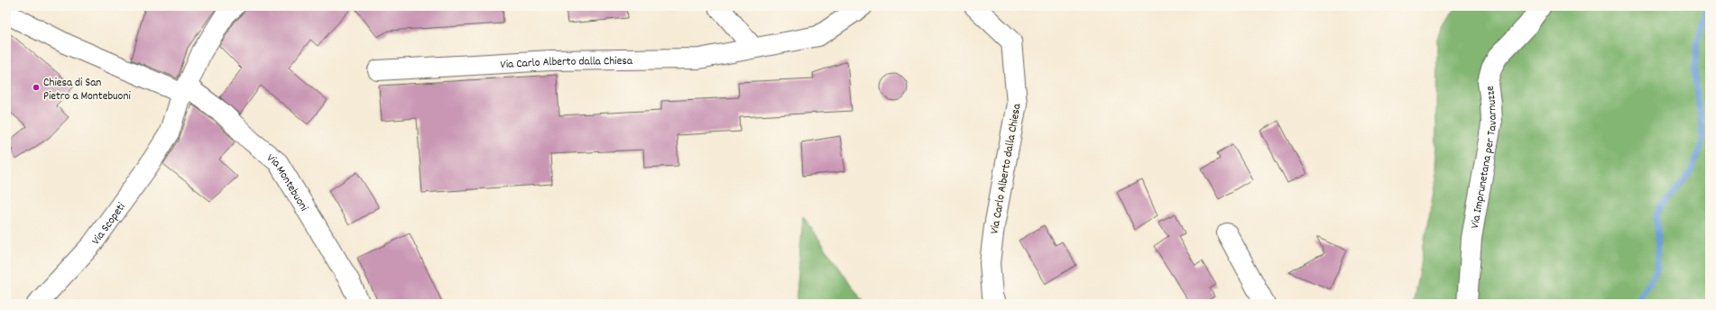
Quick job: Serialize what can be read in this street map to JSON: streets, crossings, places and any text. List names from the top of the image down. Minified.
{"streets":{"street":["Via Carlo Alberto dalla Chiesa","Via Imprunetana per Tavarnuzze","Via Montebuoni","Via Scopeti"]},"crossings":[["Via Montebuoni","Via Scopeti"]],"places":["Chiesa di San Pietro a Montebuoni"]}
